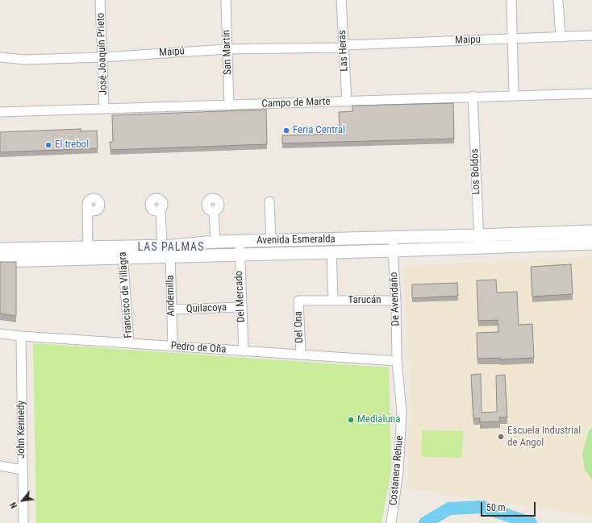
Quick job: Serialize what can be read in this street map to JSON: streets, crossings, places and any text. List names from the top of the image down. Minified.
{"streets":{"street":["Maipú","Las Heras","San Martín","José Joaquín Prieto","Campo de Marte","Los Boldos","Avenida Esmeralda","Francisco de Villagra","Andemilla","Del Mercado","De Avendaño","Tarucán","Quilacoya","Del Ona","Pedro de Oña","John Kennedy","Costanera Rehue"]},"crossings":[["Maipú","Las Heras"],["Maipú","San Martín"],["Maipú","José Joaquín Prieto"],["Las Heras","Campo de Marte"],["San Martín","Campo de Marte"],["José Joaquín Prieto","Campo de Marte"],["Campo de Marte","Los Boldos"],["Los Boldos","Avenida Esmeralda"],["Avenida Esmeralda","Francisco de Villagra"],["Avenida Esmeralda","Andemilla"],["Avenida Esmeralda","Del Mercado"],["Avenida Esmeralda","De Avendaño"],["Francisco de Villagra","Pedro de Oña"],["Andemilla","Quilacoya"],["Andemilla","Pedro de Oña"],["Del Mercado","Quilacoya"],["Del Mercado","Pedro de Oña"],["De Avendaño","Tarucán"],["De Avendaño","Pedro de Oña"],["De Avendaño","Costanera Rehue"],["Tarucán","Del Ona"],["Del Ona","Pedro de Oña"],["Pedro de Oña","John Kennedy"],["Pedro de Oña","Costanera Rehue"]],"districts":["LAS PALMAS"],"places":["Feria Central","El trebol","Medialuna","Escuela Industrial de Angol"],"scale_bar":"50 m","north":"bottom left"}
